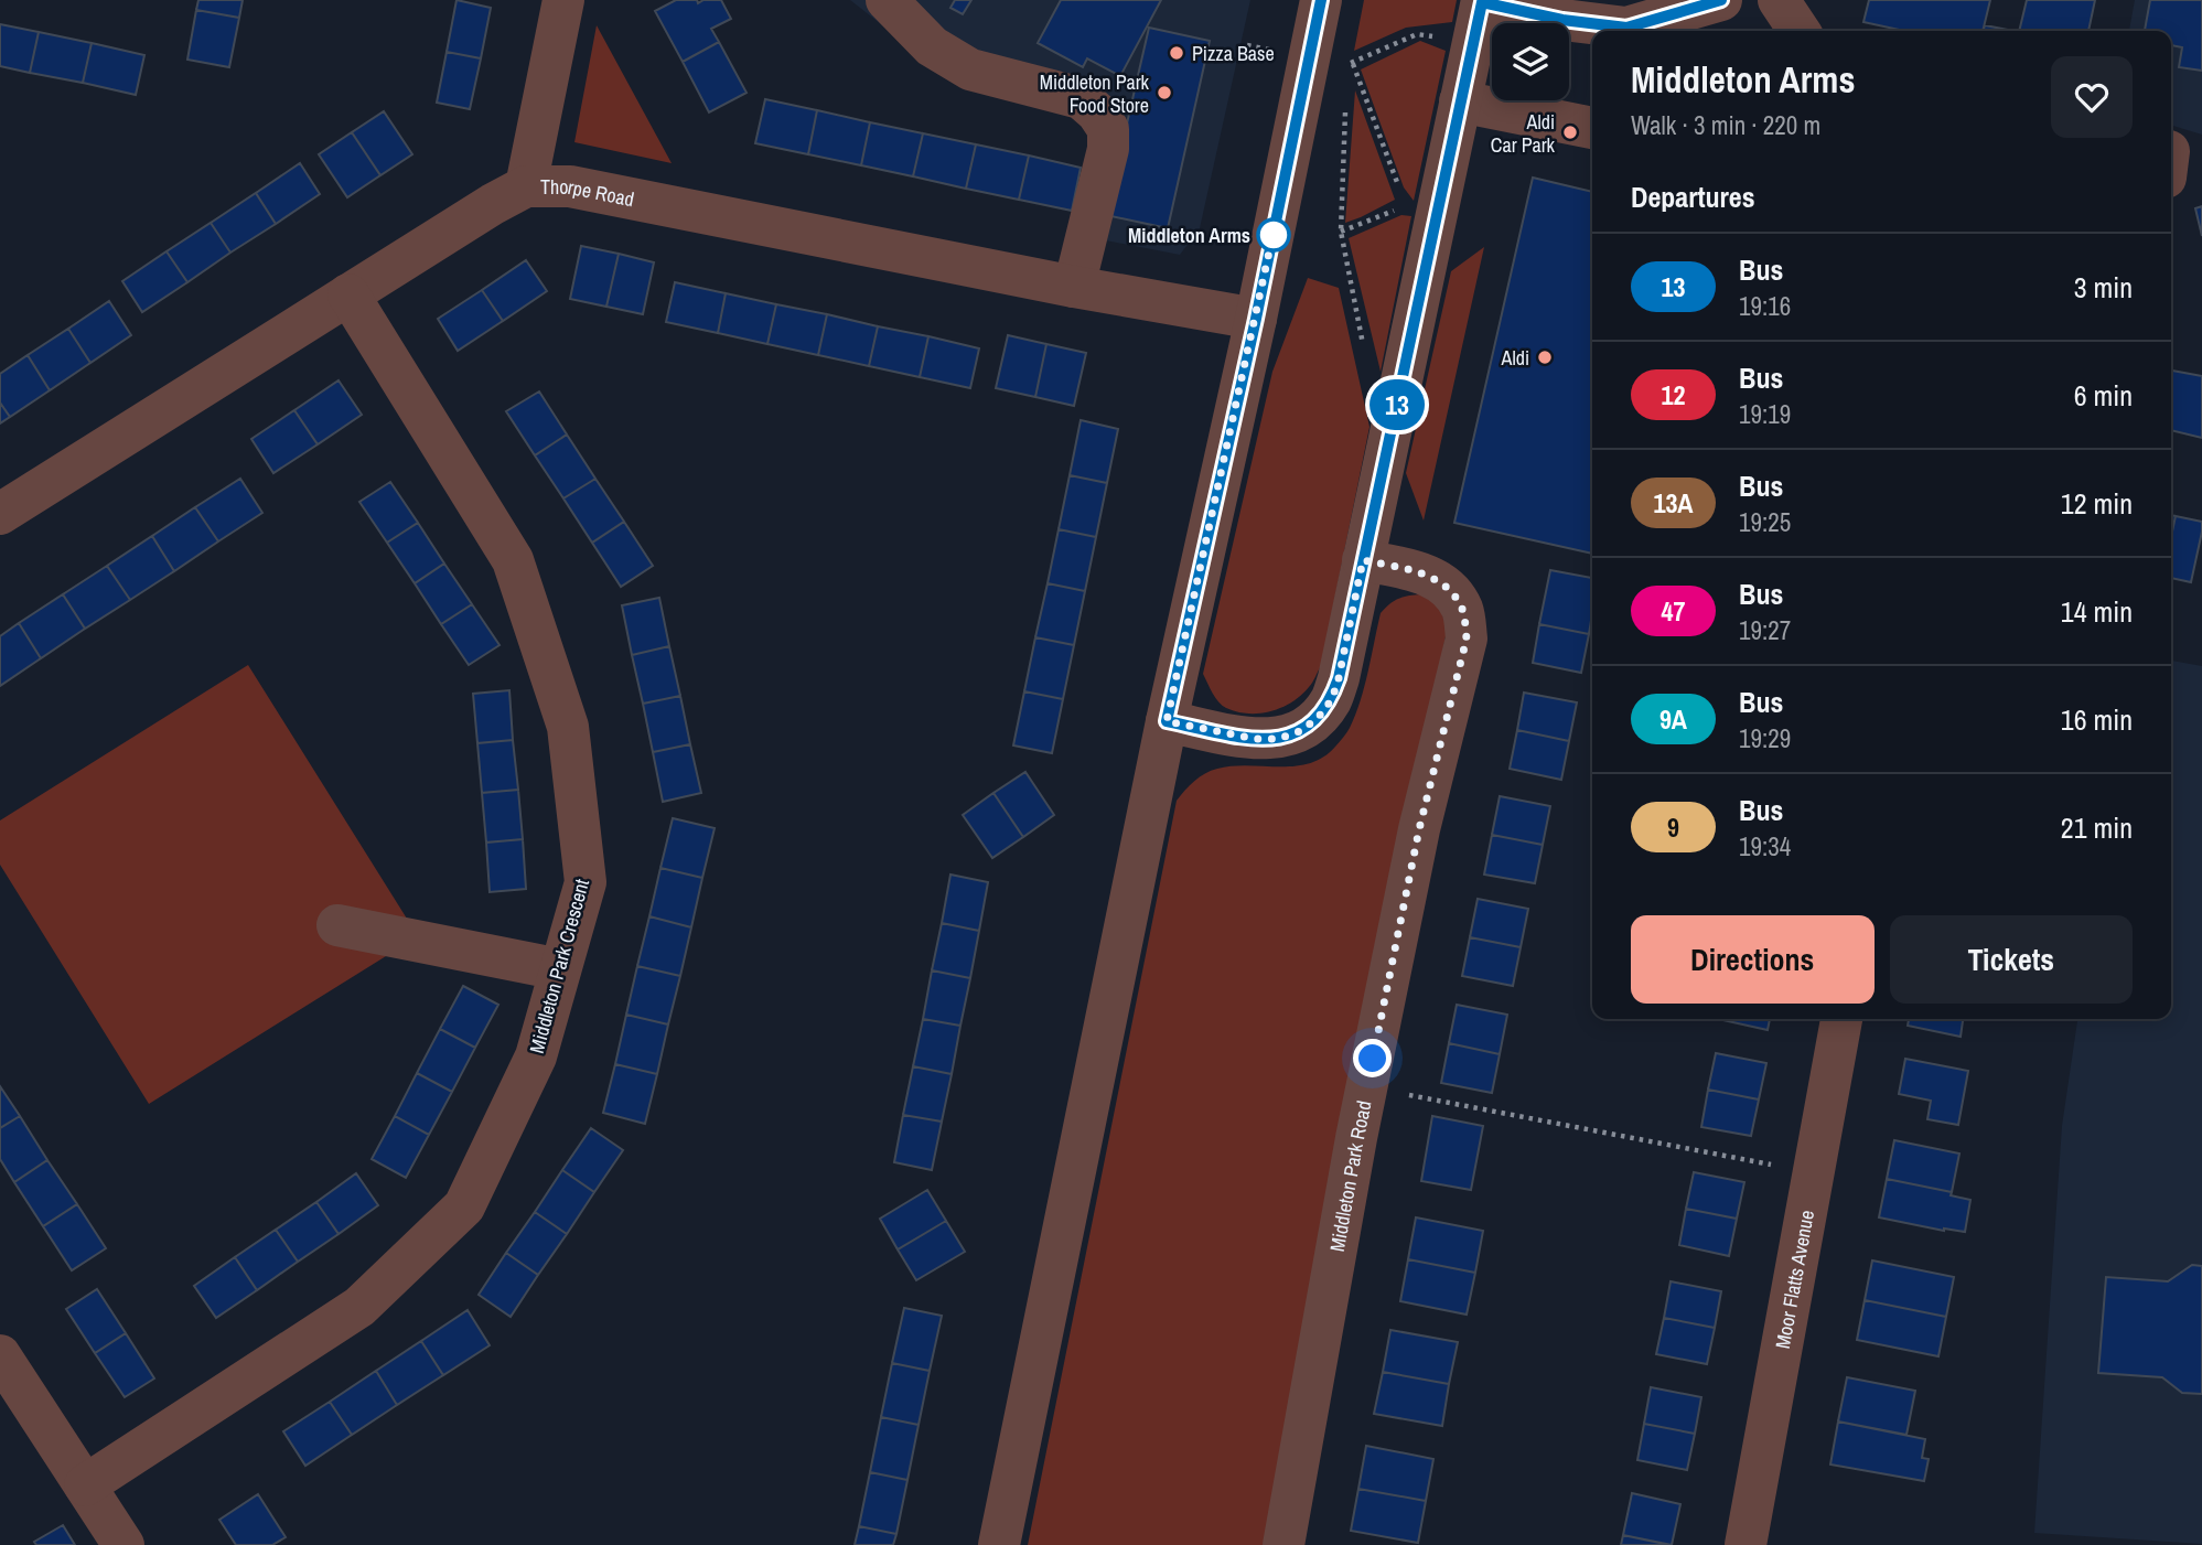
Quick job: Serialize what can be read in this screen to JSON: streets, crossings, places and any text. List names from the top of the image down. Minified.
{"streets":{"street":["Thorpe Road","Middleton Park Crescent","Middleton Park Road","Moor Flatts Avenue"]},"crossings":[["Thorpe Road","Middleton Park Crescent"]],"places":["Pizza Base","Middleton Park Food Store","Aldi Car Park","Middleton Arms","Aldi"],"lines":["bus line 13"],"page":{"on_map":"13","heading":[["Middleton Arms","Walk · 3 min · 220 m"],"Departures"],"list":[{"mark":"13","name":"Bus","note":"19:16","value":"3 min"},{"mark":"12","name":"Bus","note":"19:19","value":"6 min"},{"mark":"13A","name":"Bus","note":"19:25","value":"12 min"},{"mark":"47","name":"Bus","note":"19:27","value":"14 min"},{"mark":"9A","name":"Bus","note":"19:29","value":"16 min"},{"mark":"9","name":"Bus","note":"19:34","value":"21 min"}],"buttons":["Directions","Tickets"]}}
